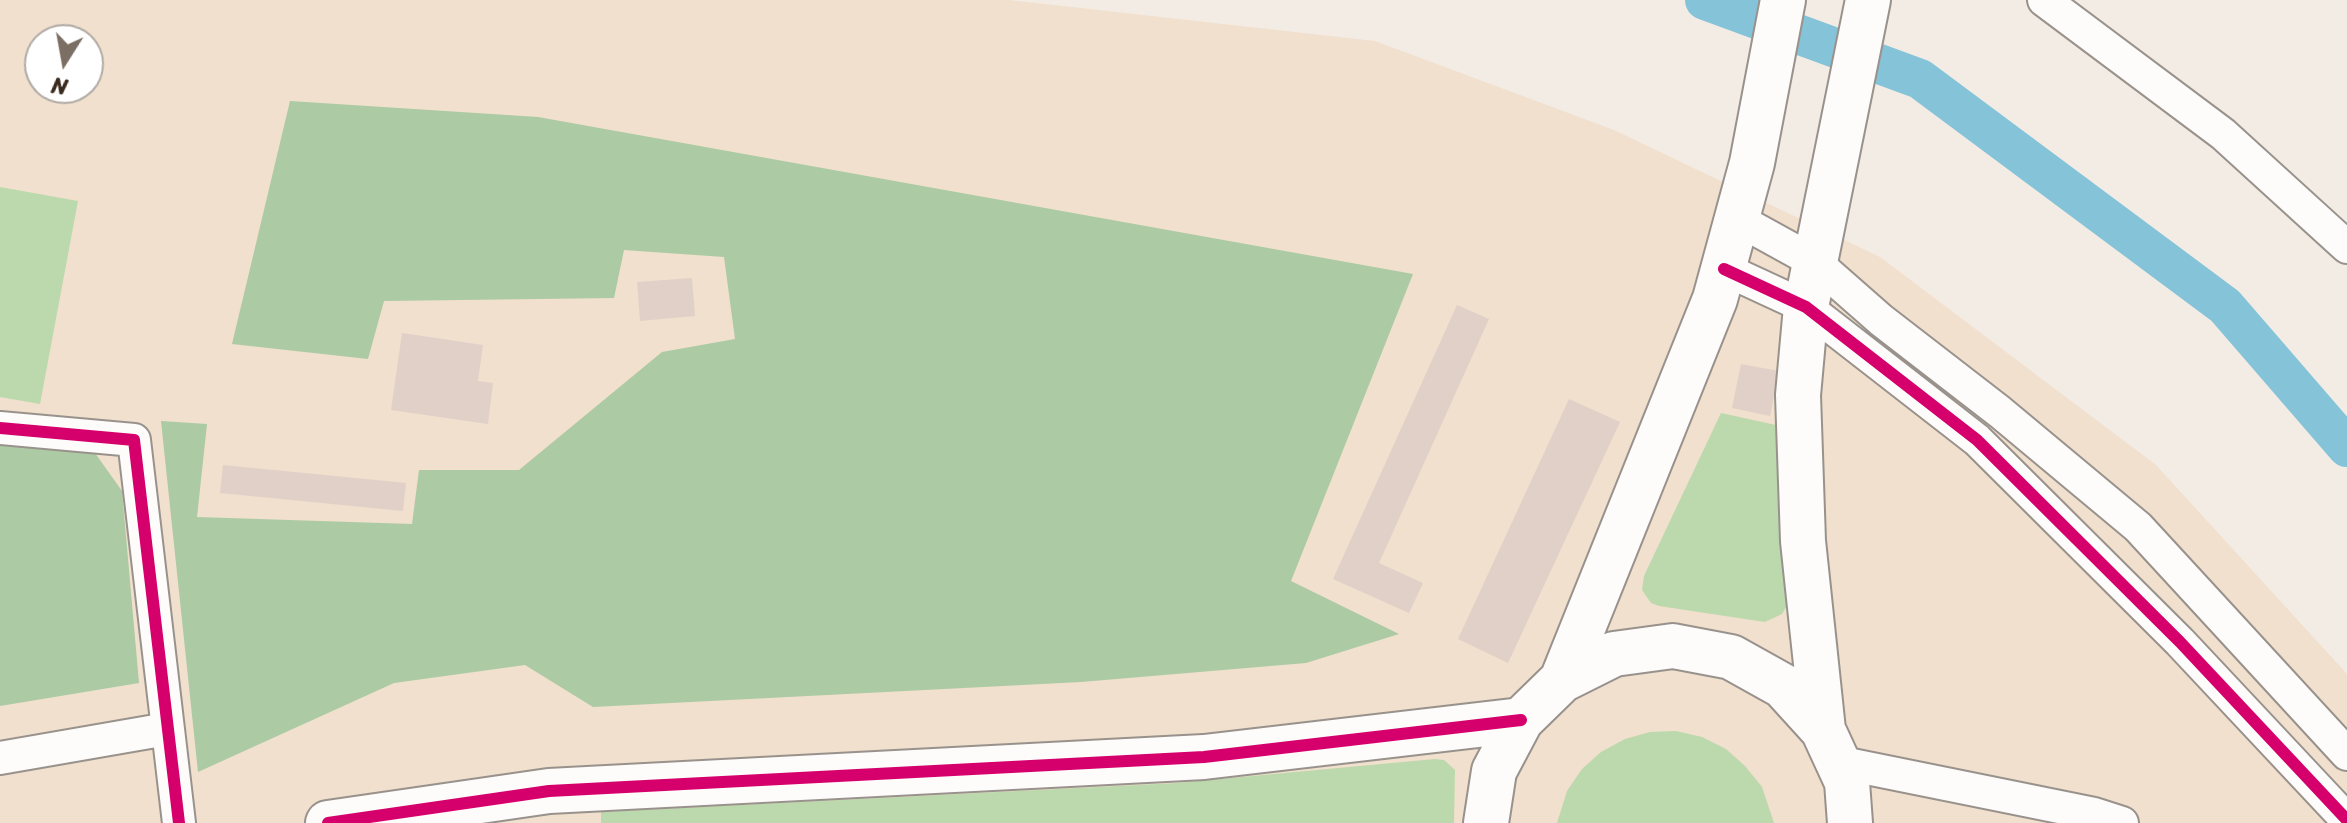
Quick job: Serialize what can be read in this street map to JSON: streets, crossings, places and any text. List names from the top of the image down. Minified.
{"north":"bottom"}
